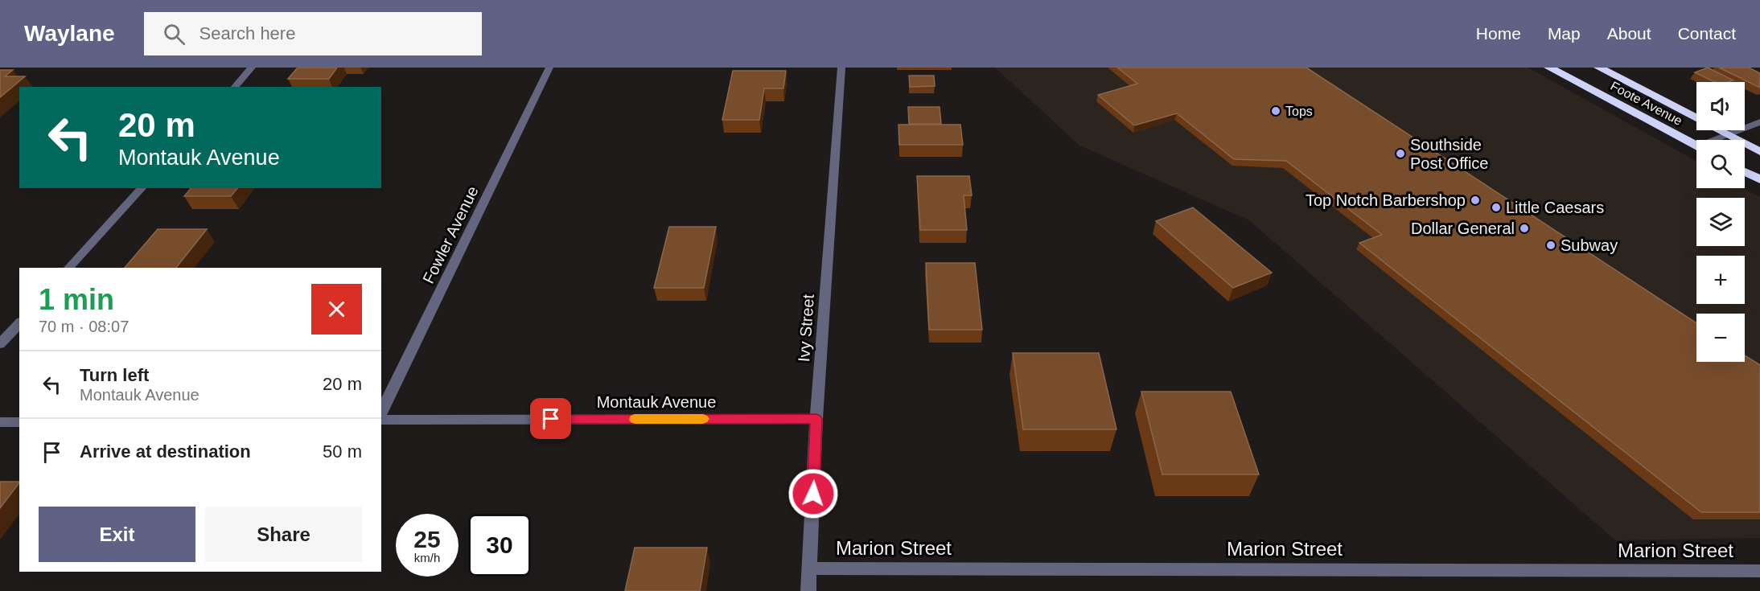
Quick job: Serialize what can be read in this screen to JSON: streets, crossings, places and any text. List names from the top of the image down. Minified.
{"streets":{"highway":["Foote Avenue"],"street":["Fowler Avenue","Ivy Street","Montauk Avenue","Marion Street"]},"crossings":[["Ivy Street","Montauk Avenue"],["Ivy Street","Marion Street"]],"places":["Tops","Southside Post Office","Top Notch Barbershop","Little Caesars","Dollar General","Subway"],"page":{"header":"Waylane","search":"Search here","nav":["Home","Map","About","Contact"],"map_buttons":["+","−"],"turn":["20 m","Montauk Avenue"],"heading":["1 min","70 m · 08:07"],"list":[{"name":"Turn left","note":"Montauk Avenue","value":"20 m"},{"name":"Arrive at destination","value":"50 m"}],"buttons":["Exit","Share"],"speed":"25 km/h","limit":"30"}}
